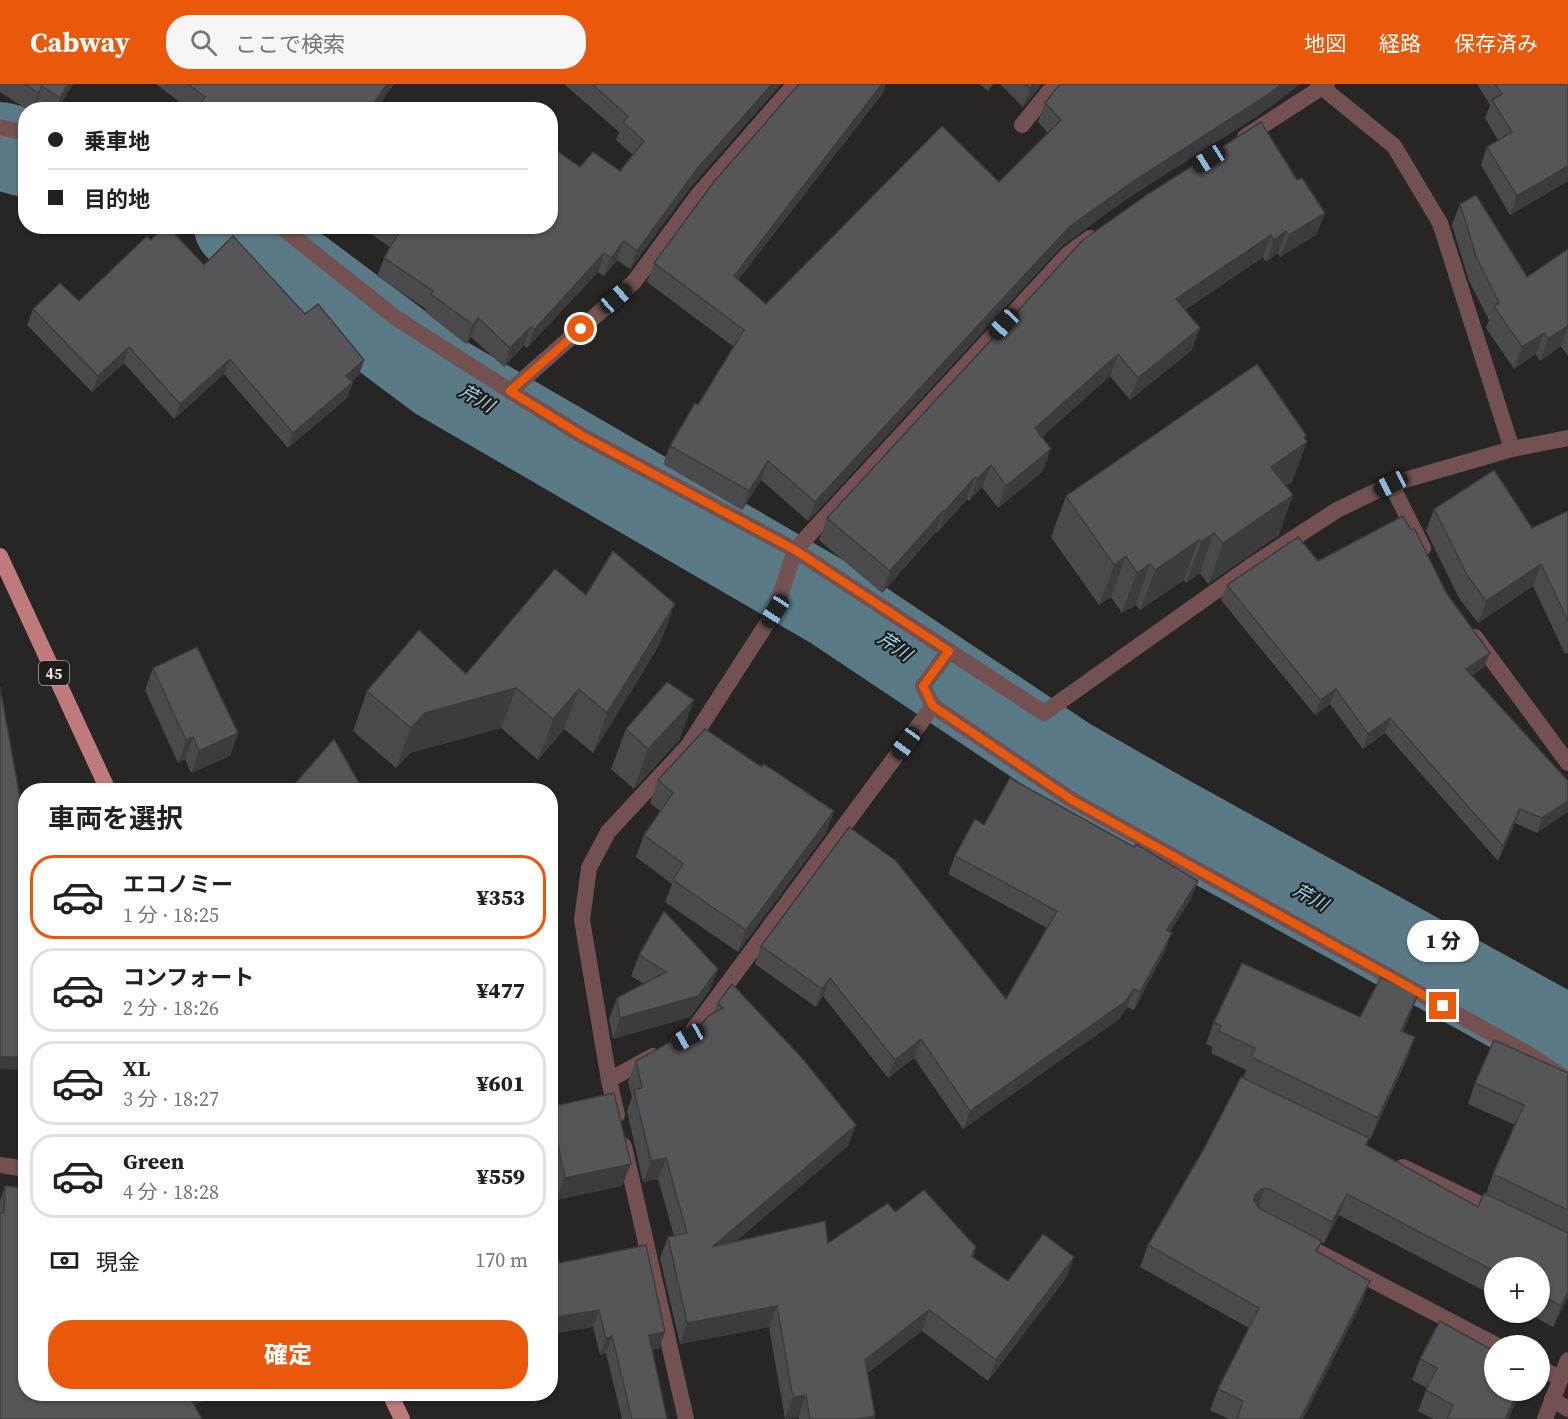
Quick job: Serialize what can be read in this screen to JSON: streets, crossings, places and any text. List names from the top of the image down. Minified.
{"streets":{"main road":["45"]},"water":["芹川"],"page":{"header":"Cabway","search":"ここで検索","nav":["地図","経路","保存済み"],"banner":["乗車地","目的地"],"heading":"車両を選択","list":[{"name":"エコノミー","note":"1 分 · 18:25","value":"¥353"},{"name":"コンフォート","note":"2 分 · 18:26","value":"¥477"},{"name":"XL","note":"3 分 · 18:27","value":"¥601"},{"name":"Green","note":"4 分 · 18:28","value":"¥559"}],"bubble":"1 分","pay":["現金","170 m"],"map_buttons":["+","−"],"buttons":"確定"}}
